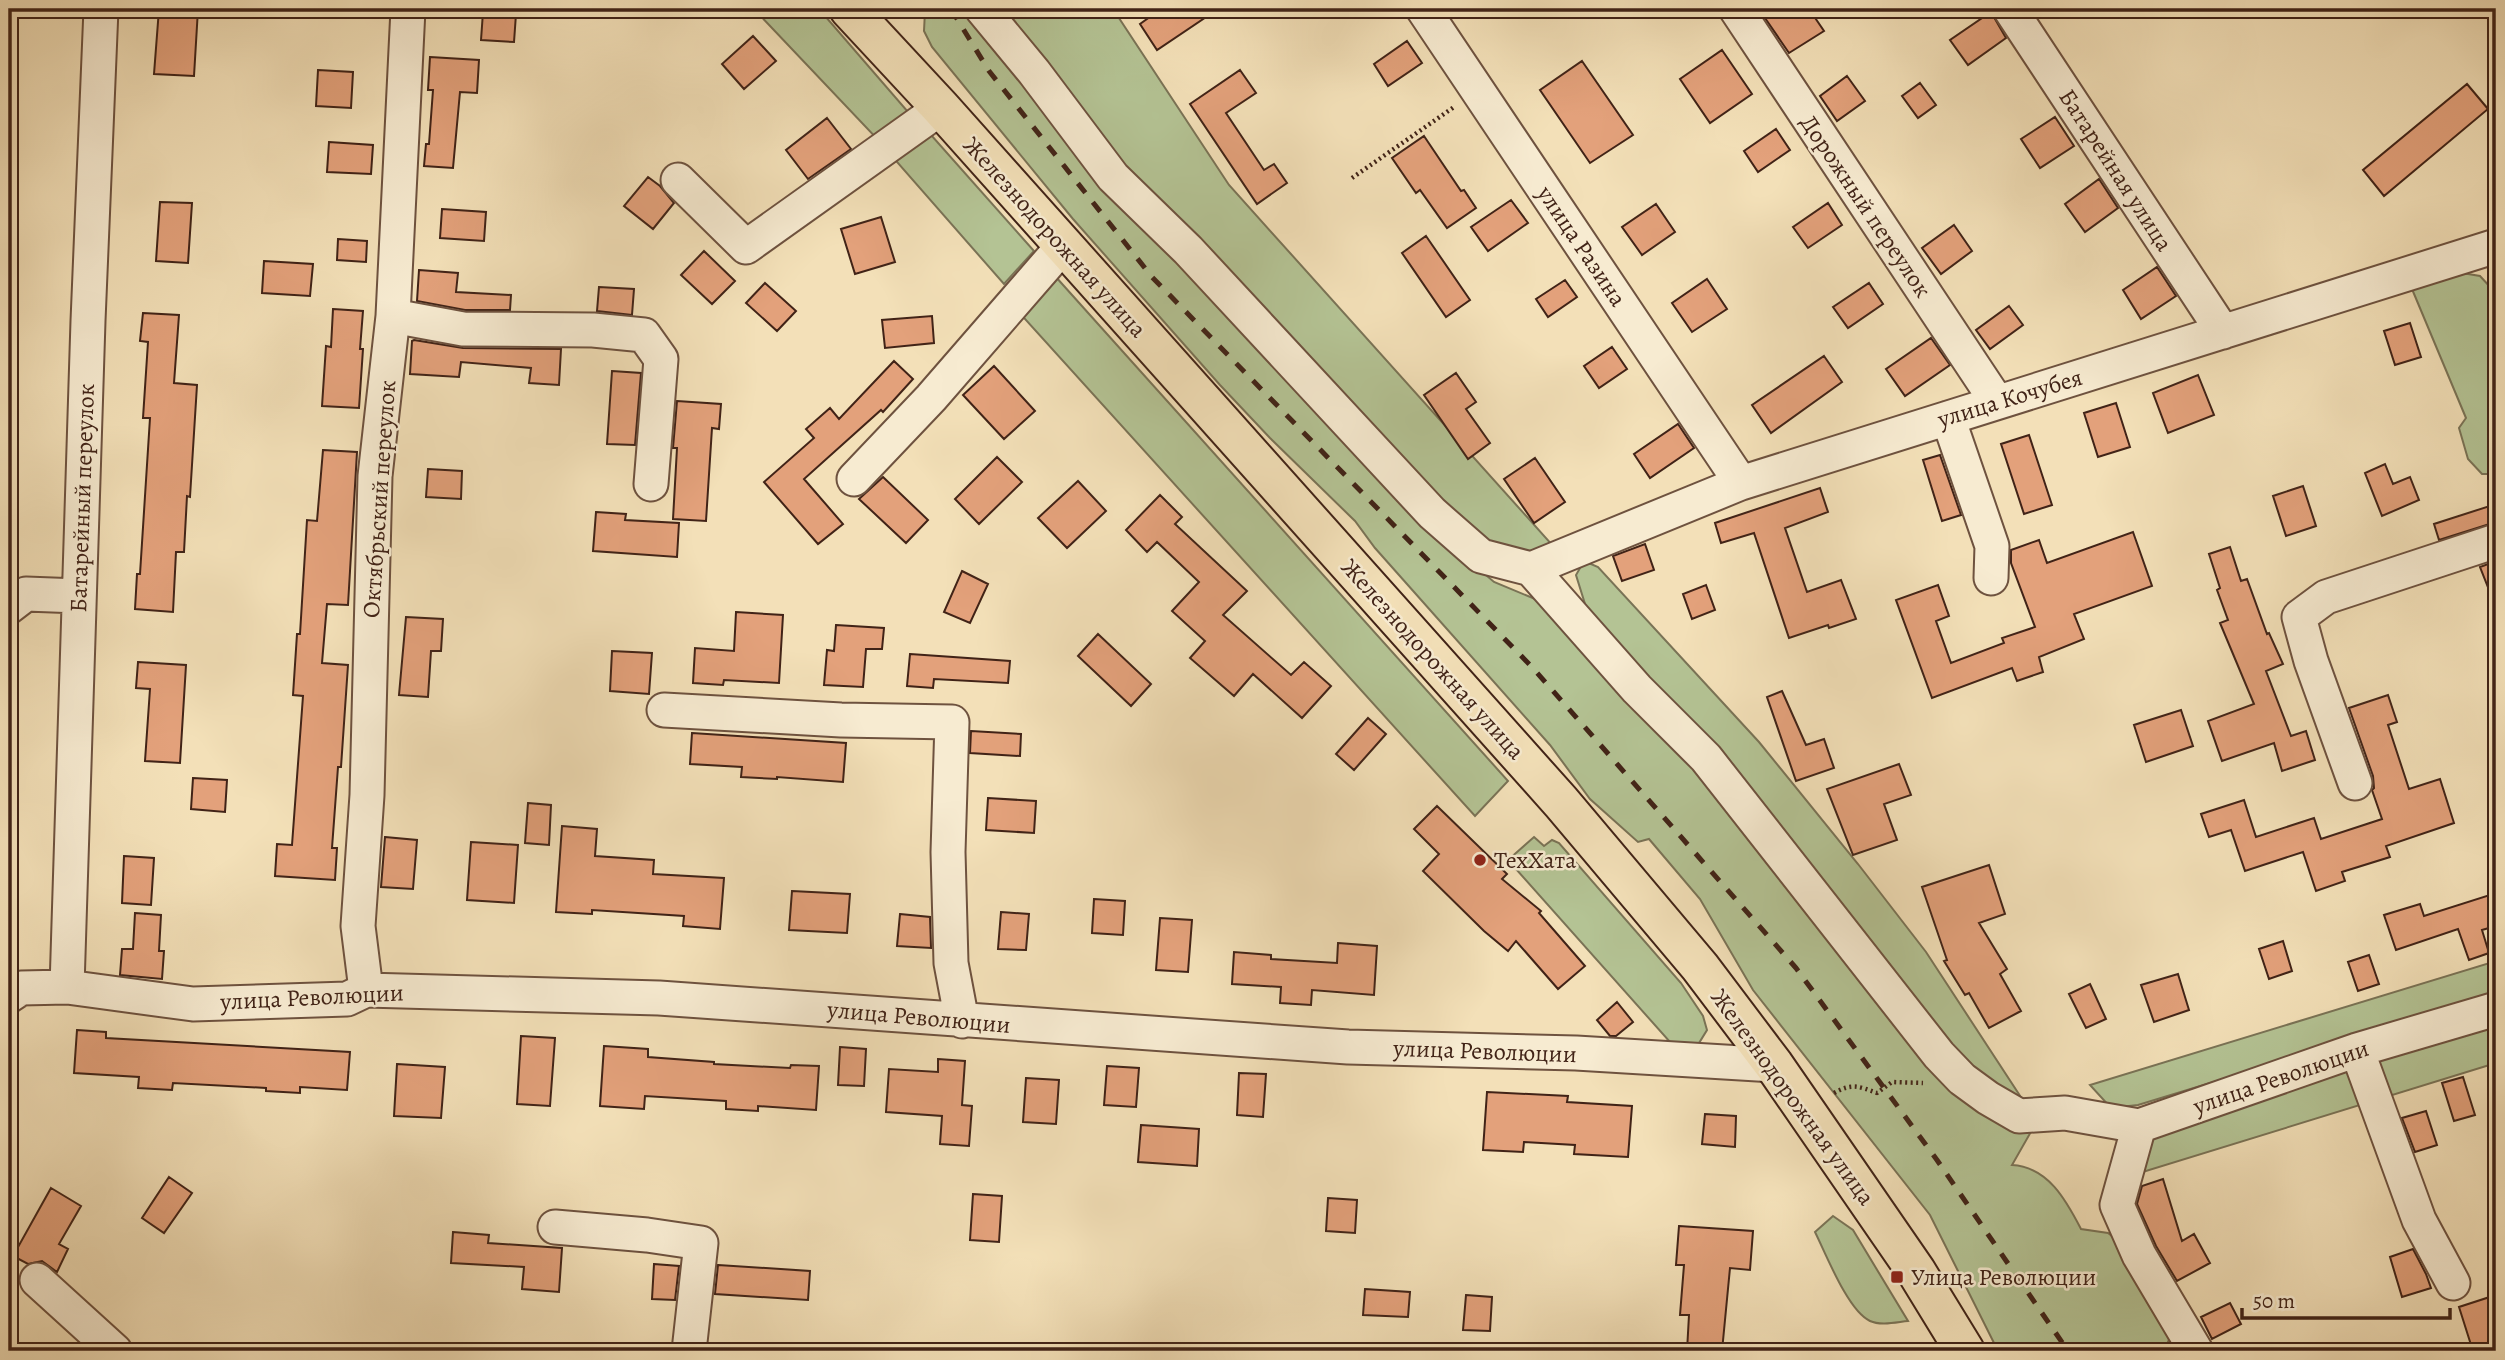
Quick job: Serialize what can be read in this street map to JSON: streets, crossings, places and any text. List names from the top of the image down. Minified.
{"streets":{"main road":["Железнодорожная улица"],"street":["Батарейная улица","Дорожный переулок","улица Разина","улица Кочубея","Батарейный переулок","Октябрьский переулок","улица Революции"]},"crossings":[["Батарейная улица","улица Кочубея"],["Дорожный переулок","улица Кочубея"],["Железнодорожная улица","улица Революции"],["улица Разина","улица Кочубея"],["улица Кочубея","улица Революции"],["Батарейный переулок","улица Революции"],["Октябрьский переулок","улица Революции"]],"places":{"other":["ТехХата"],"transit":["Улица Революции"]},"scale_bar":"50 m"}
